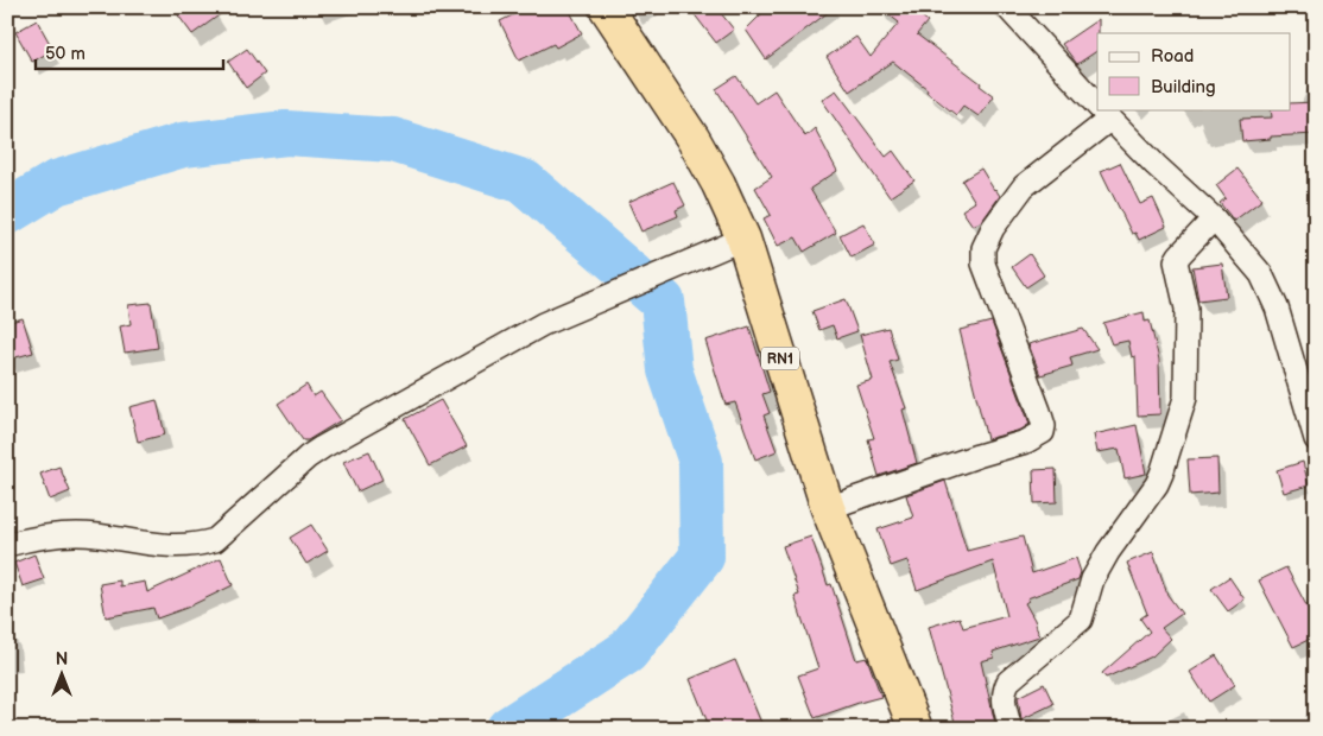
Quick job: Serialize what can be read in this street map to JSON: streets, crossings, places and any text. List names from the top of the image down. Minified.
{"streets":{"highway":["RN1"]},"legend":["Road","Building"],"scale_bar":"50 m","north":"top"}
